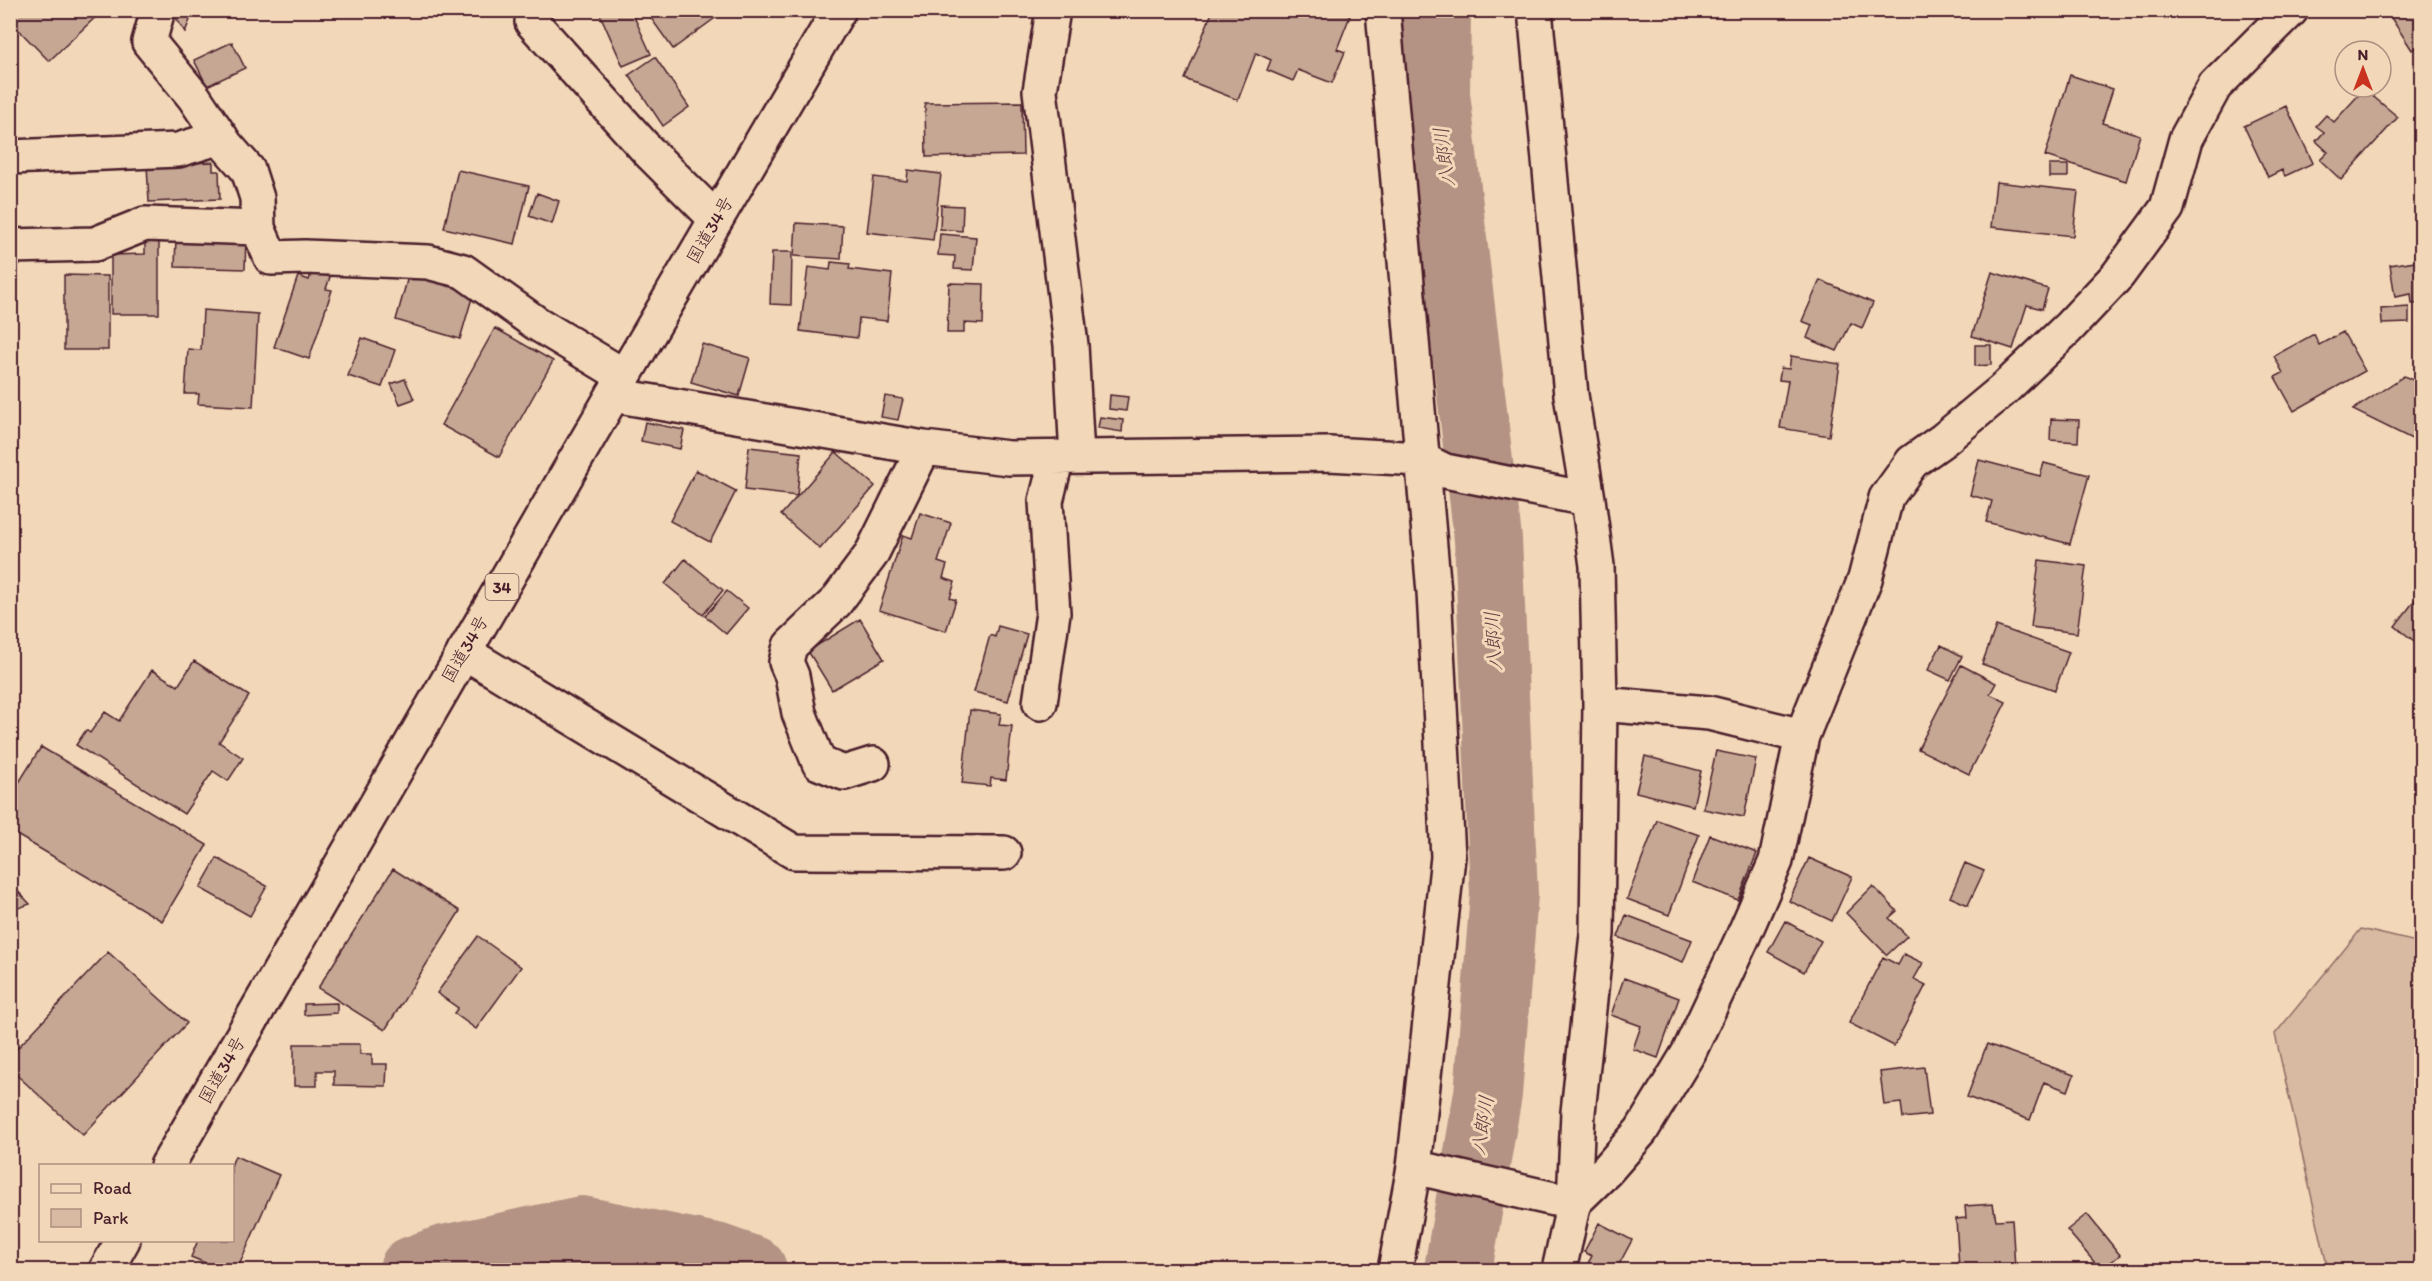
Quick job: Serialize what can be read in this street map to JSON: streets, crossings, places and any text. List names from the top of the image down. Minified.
{"streets":{"main road":["国道34号","34"]},"water":["八郎川"],"legend":["Road","Park"],"north":"top"}
